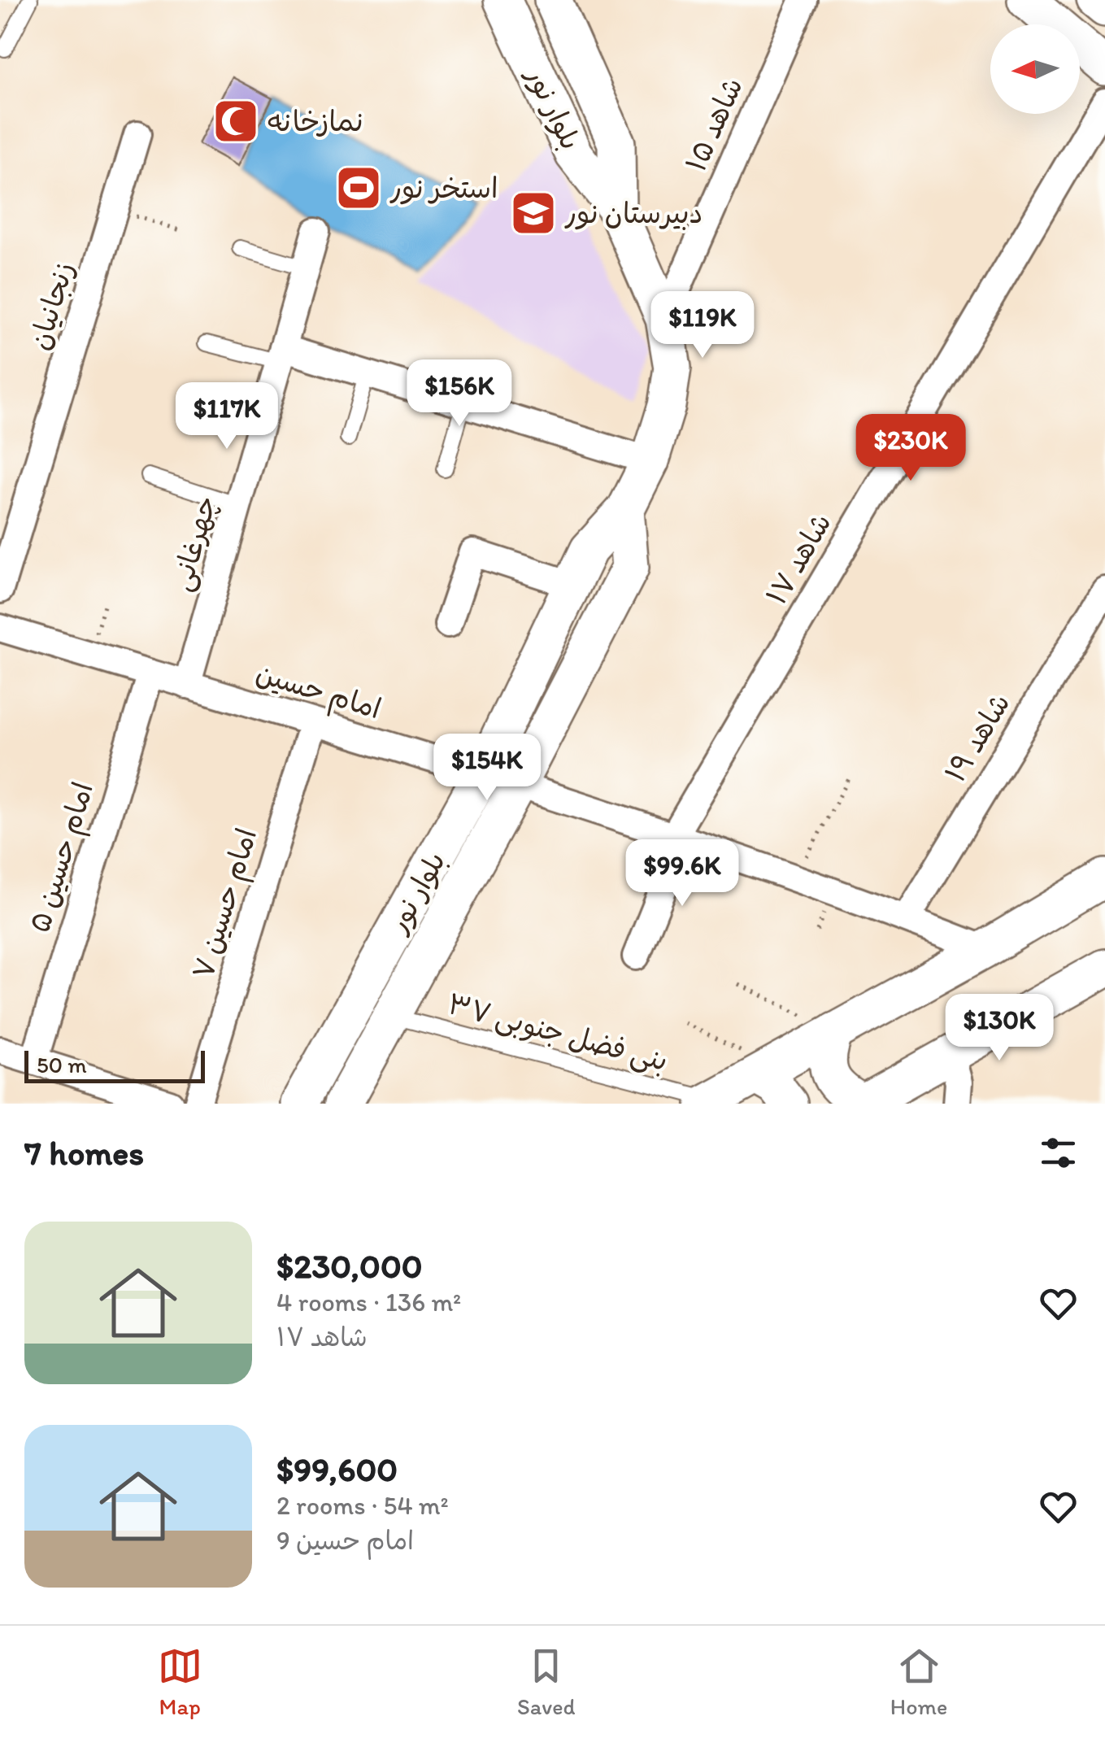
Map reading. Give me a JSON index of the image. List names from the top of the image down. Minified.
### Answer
{"streets":{"street":["بلوار نور","شاهد ۱۵","زنجانیان","چهرغانی","شاهد ۱۷","امام حسین","شاهد ۱۹","امام حسین ۵","امام حسین ۷"],"lane":["بنی فضل جنوبی ۳۷"]},"crossings":[["بلوار نور","شاهد ۱۵"],["بلوار نور","امام حسین"],["بلوار نور","بنی فضل جنوبی ۳۷"],["چهرغانی","امام حسین"],["شاهد ۱۷","امام حسین"],["امام حسین","شاهد ۱۹"],["امام حسین","امام حسین ۵"],["امام حسین","امام حسین ۷"]],"places":{"mosque":["نمازخانه"],"sports":["استخر نور"],"school or university":["دبیرستان نور"]},"scale_bar":"50 m","north":"left","page":{"price":["$119K","$156K","$117K","$230K","$154K","$99.6K","$130K"],"scale":"50 m","heading":"7 homes","list":[{"name":"$230,000","note":"4 rooms · 136 m² · شاهد ۱۷"},{"name":"$99,600","note":"2 rooms · 54 m² · امام حسین 9"}],"tabs":["Map","Saved","Home"]}}
